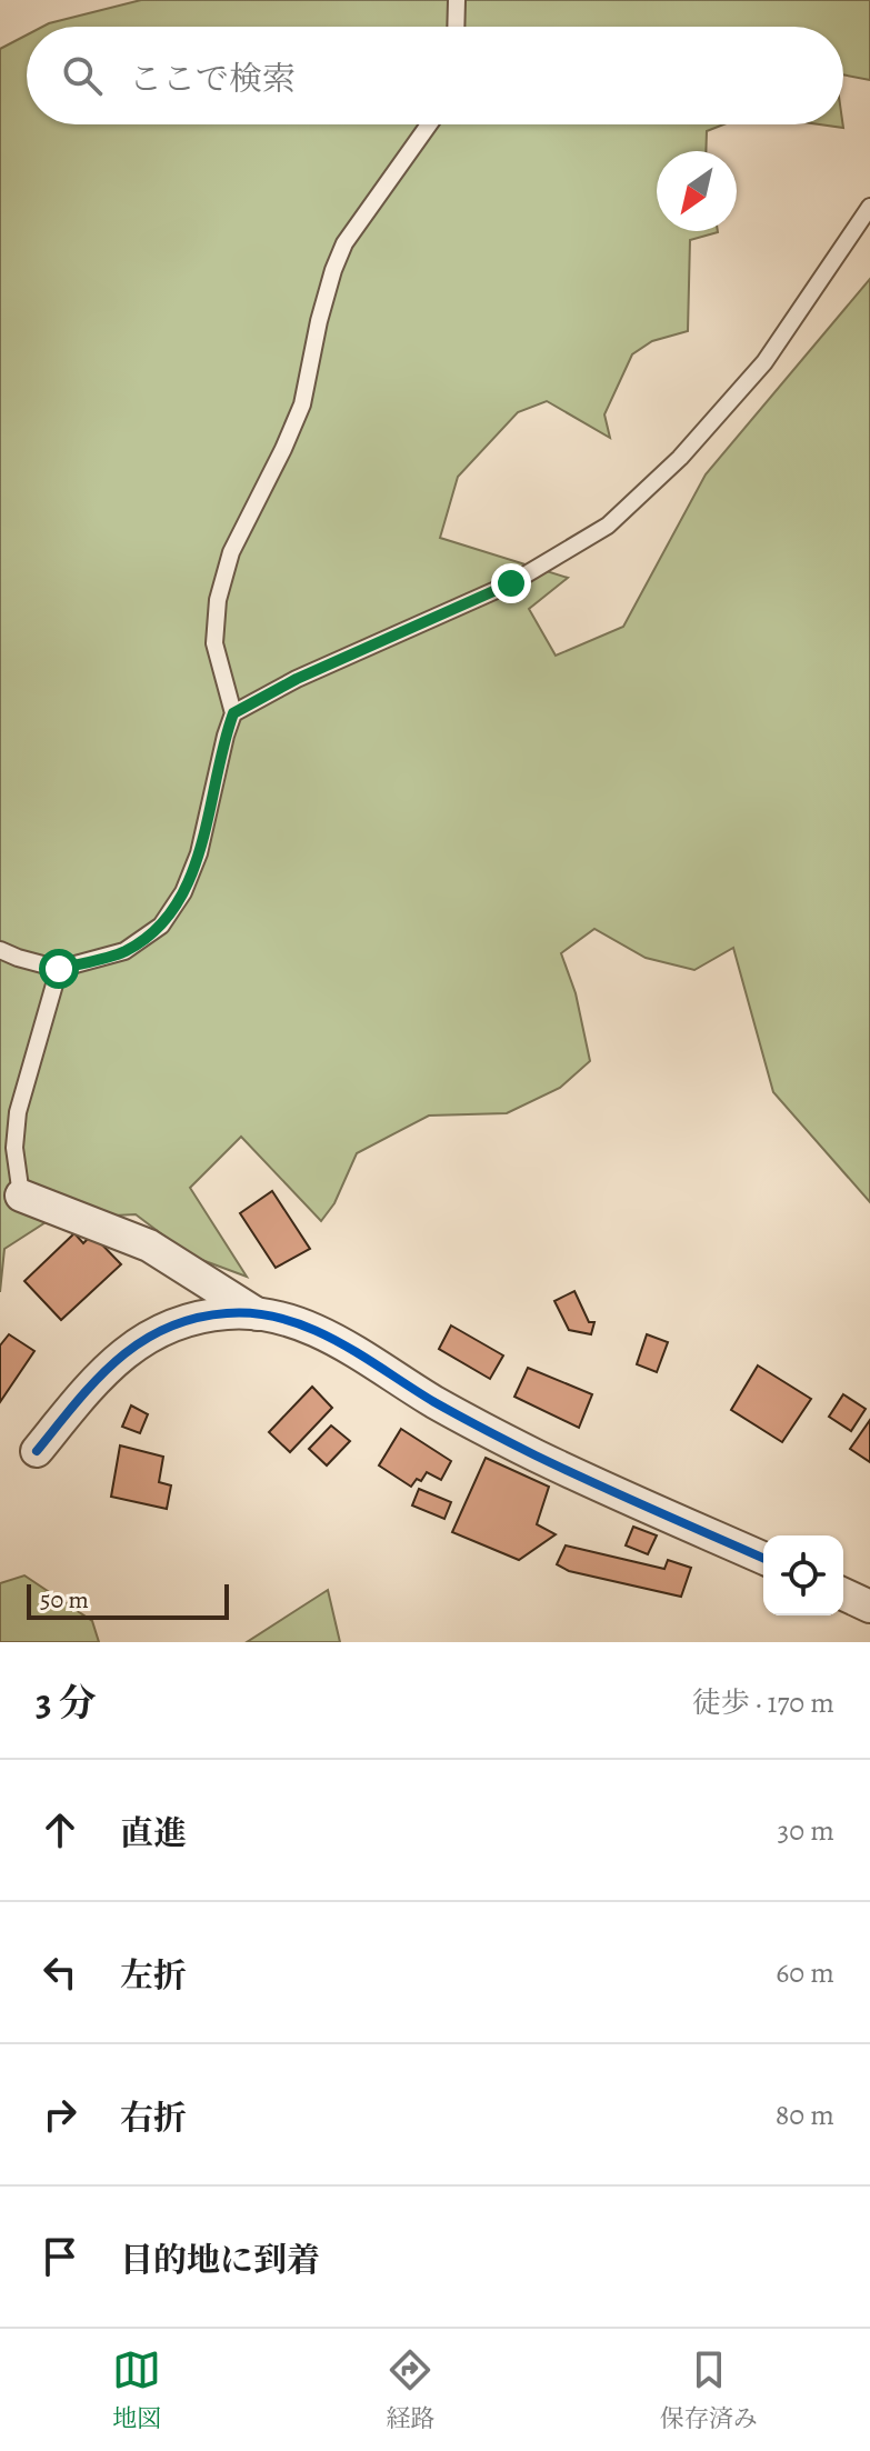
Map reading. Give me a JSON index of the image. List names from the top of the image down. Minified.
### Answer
{"scale_bar":"50 m","north":"bottom left","page":{"search":"ここで検索","scale":"50 m","heading":["3 分","徒歩 · 170 m"],"list":[["直進","30 m"],["左折","60 m"],["右折","80 m"],"目的地に到着"],"nav":["地図","経路","保存済み"]}}
